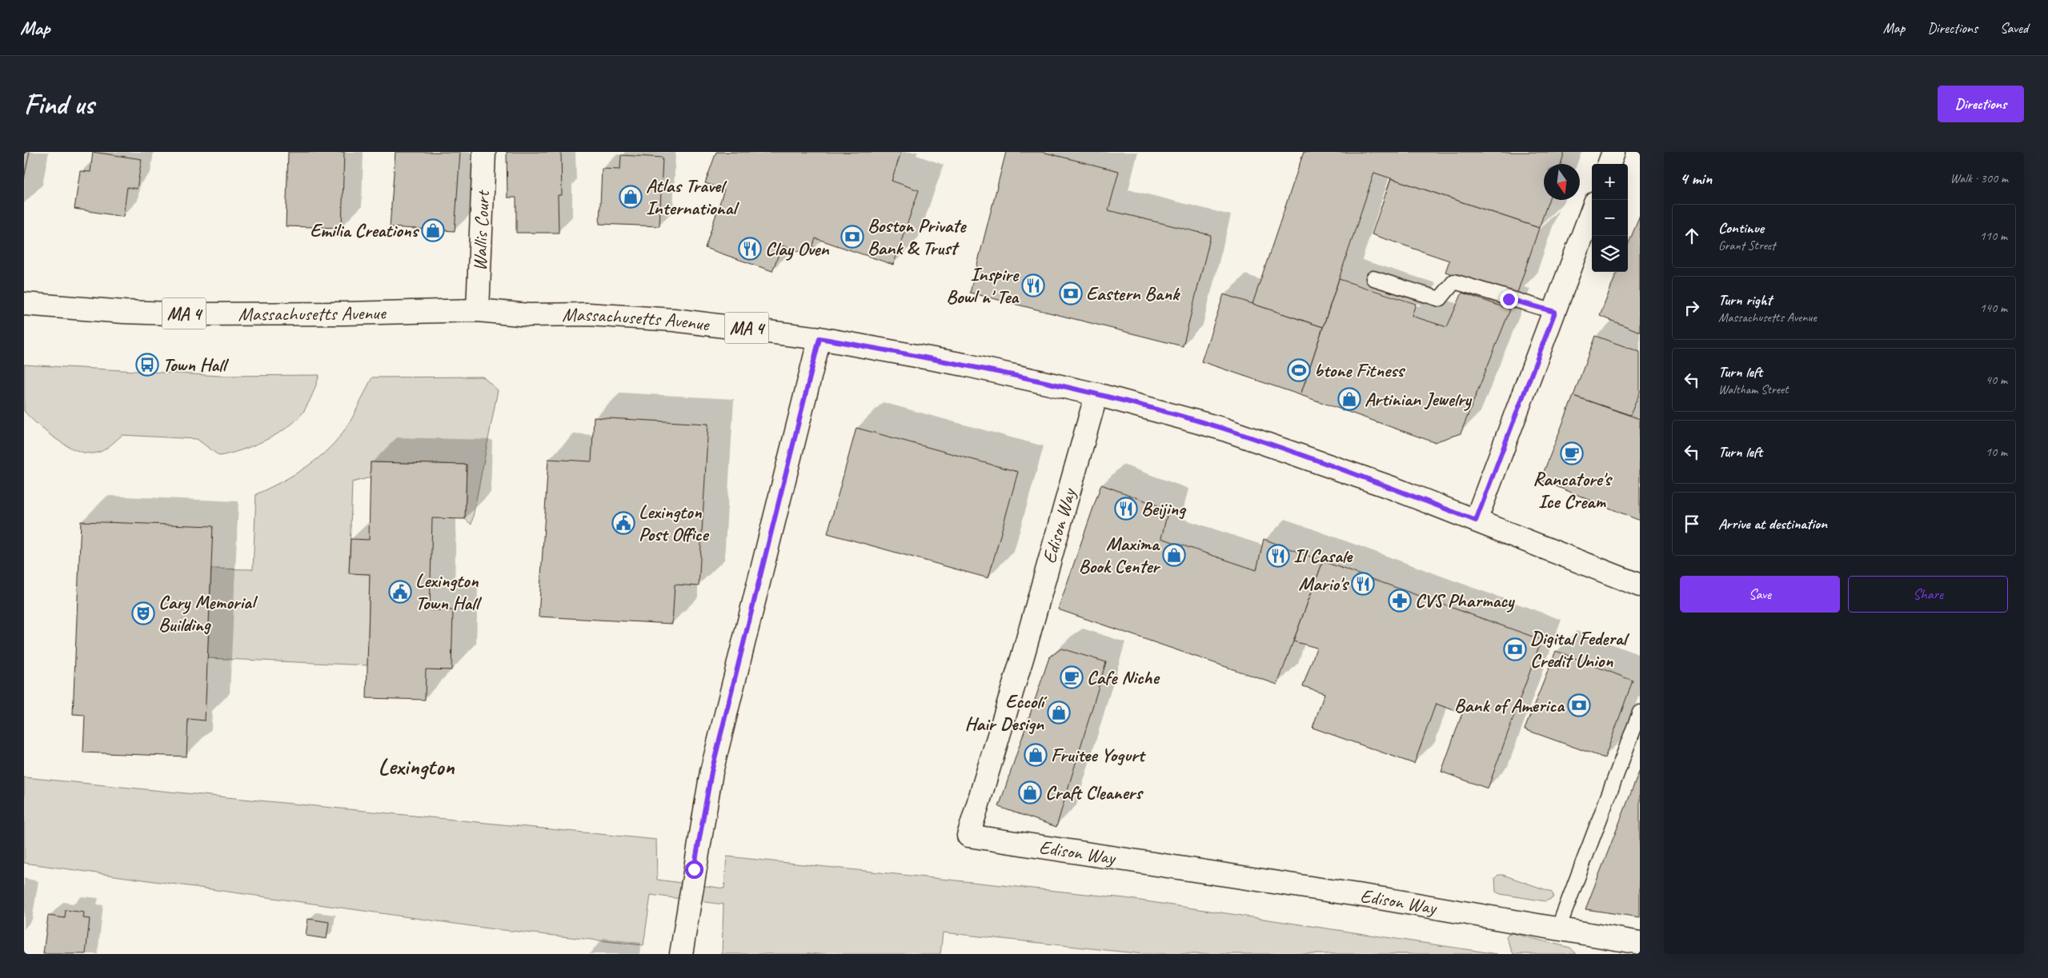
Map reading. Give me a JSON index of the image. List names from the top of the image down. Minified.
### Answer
{"streets":{"main road":["Wallis Court","MA 4","Massachusetts Avenue","Edison Way"]},"crossings":[["Wallis Court","Massachusetts Avenue"],["Massachusetts Avenue","Edison Way"]],"districts":["Lexington"],"places":{"shop":["Atlas Travel International","Emilia Creations","Artinian Jewelry","Maxima Book Center","Eccolí Hair Design","Fruitee Yogurt","Craft Cleaners"],"bank":["Boston Private Bank & Trust","Eastern Bank","Digital Federal Credit Union","Bank of America"],"restaurant":["Clay Oven","Inspire Bowl n' Tea","Beijing","Il Casale","Mario's"],"bus stop":["Town Hall"],"sports":["btone Fitness"],"cafe":["Rancatore's Ice Cream","Cafe Niche"],"public building":["Lexington Post Office","Lexington Town Hall"],"pharmacy":["CVS Pharmacy"],"theatre":["Cary Memorial Building"]},"north":"bottom","page":{"header":"Map","nav":["Map","Directions","Saved"],"buttons":["Directions",["Save","Share"]],"title":"Find us","heading":["4 min","Walk · 300 m"],"map_buttons":["+","−"],"list":[["Continue","Grant Street","110 m"],["Turn right","Massachusetts Avenue","140 m"],["Turn left","Waltham Street","40 m"],["Turn left","10 m"],"Arrive at destination"]}}
